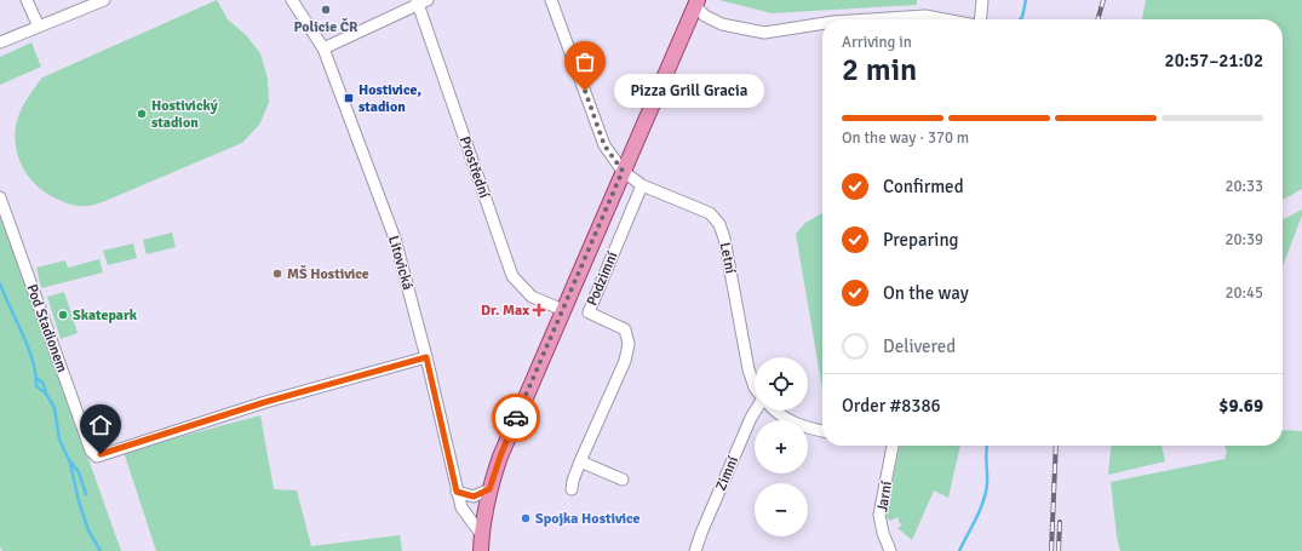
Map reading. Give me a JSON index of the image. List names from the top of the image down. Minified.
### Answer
{"streets":{"street":["Prostřední","Letní","Litovická","Podzimní","Pod Stadionem","Zimní","Jarní"]},"crossings":[["Letní","Podzimní"],["Litovická","Pod Stadionem"]],"places":{"other":["Policie ČR","Pizza Grill Gracia","Hostivický stadion","MŠ Hostivice","Skatepark","Spojka Hostivice"],"transit":["Hostivice, stadion"],"health":["Dr. Max"]},"page":{"heading":["2 min","Arriving in","20:57–21:02"],"panel":["Order #8386","$9.69"],"bubble":"Pizza Grill Gracia","bar":"On the way · 370 m","list":[["Confirmed","20:33"],["Preparing","20:39"],["On the way","20:45"],"Delivered"],"map_buttons":["+","−"]}}
